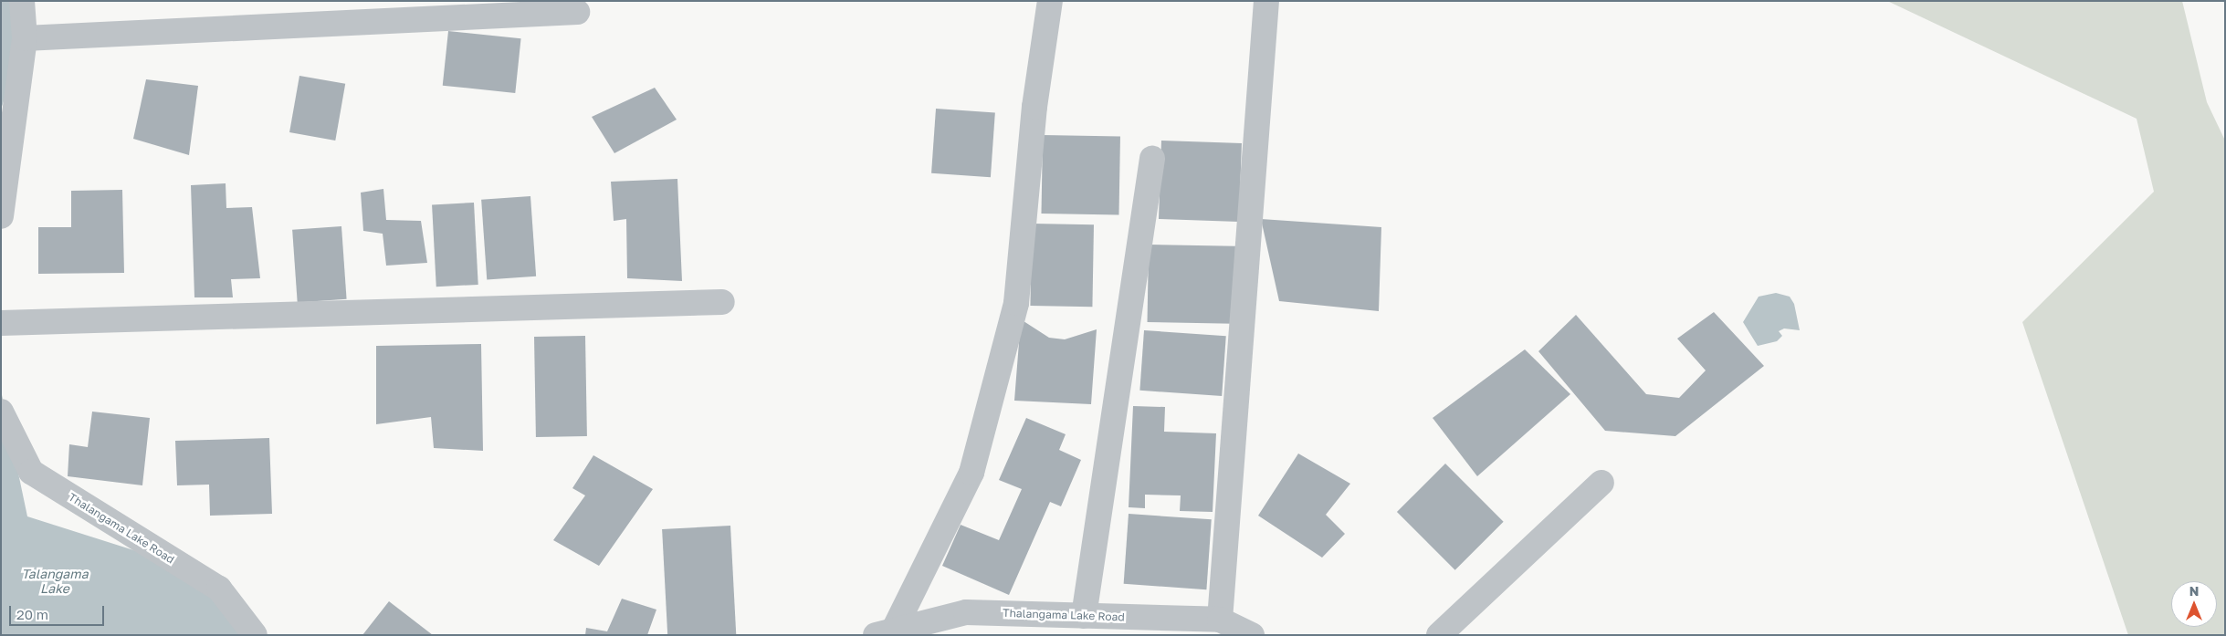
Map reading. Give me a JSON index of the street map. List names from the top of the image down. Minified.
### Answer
{"streets":{"street":["Thalangama Lake Road"]},"water":["Talangama Lake"],"scale_bar":"20 m","north":"top"}
